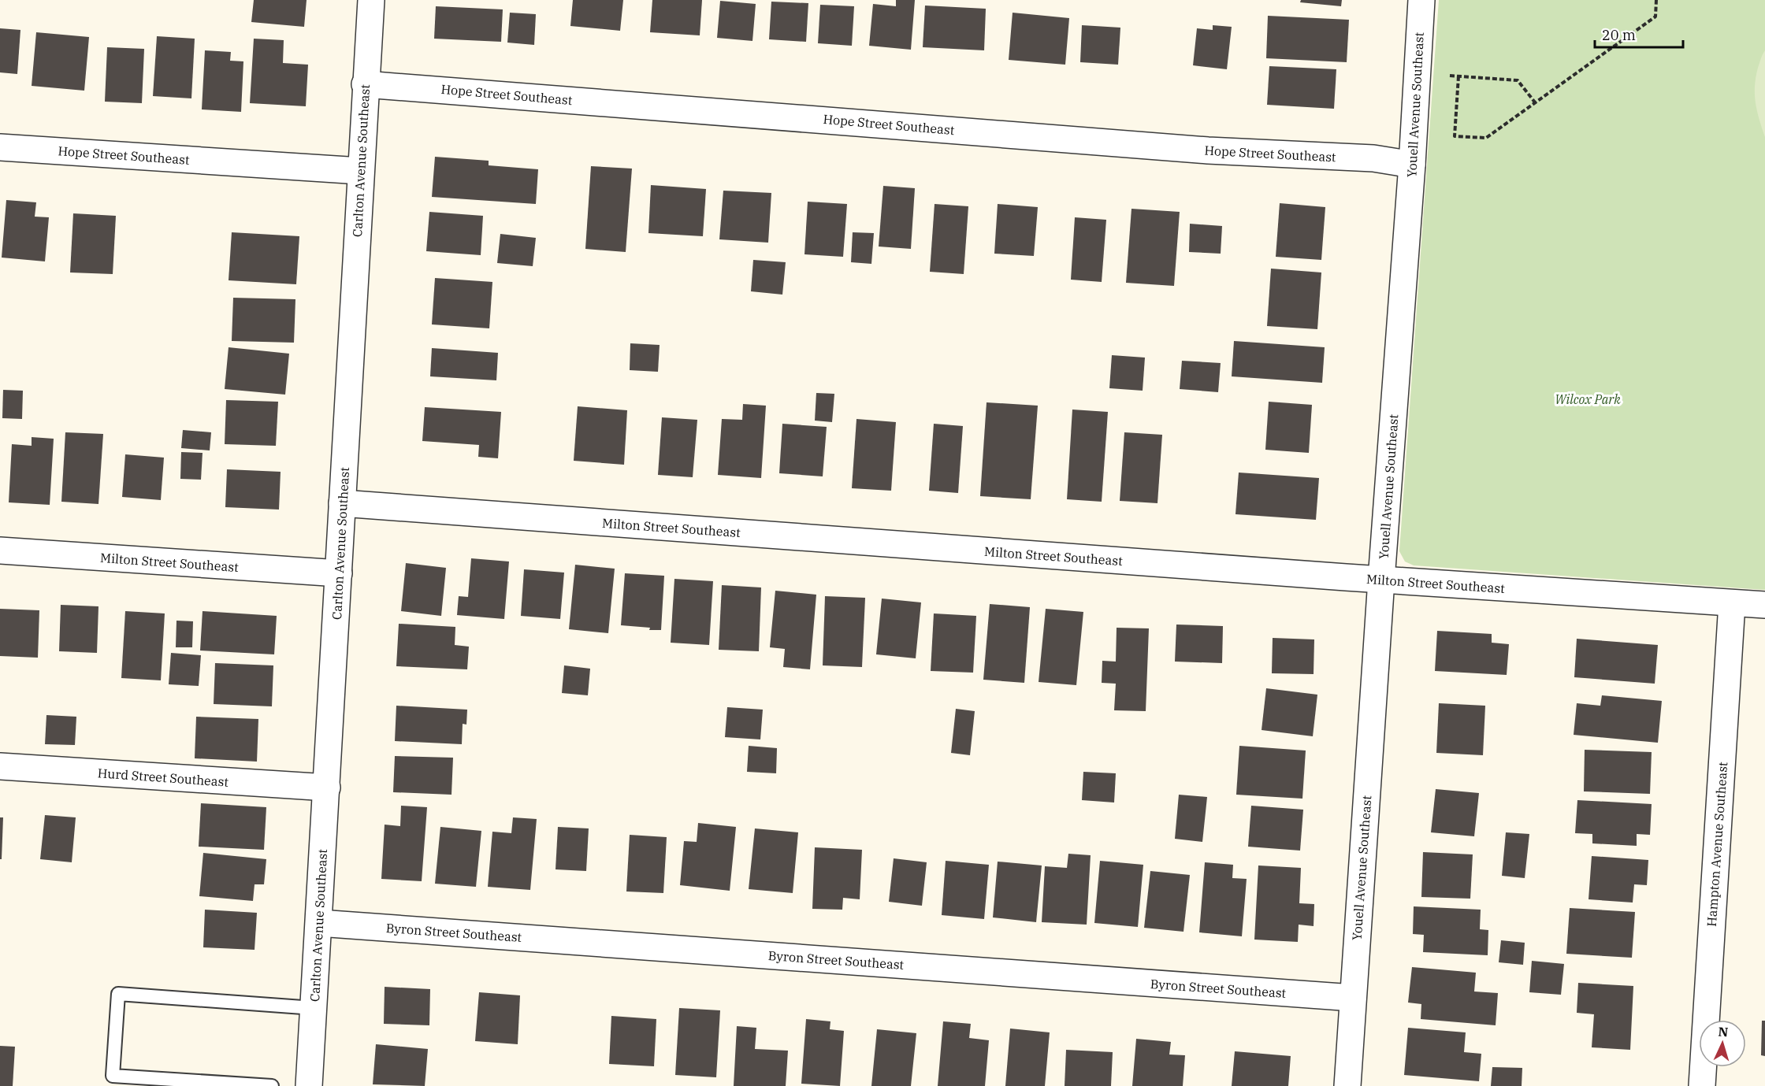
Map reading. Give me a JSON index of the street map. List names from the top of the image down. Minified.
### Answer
{"streets":{"street":["Hope Street Southeast","Youell Avenue Southeast","Carlton Avenue Southeast","Milton Street Southeast","Hurd Street Southeast","Hampton Avenue Southeast","Byron Street Southeast"]},"crossings":[["Hope Street Southeast","Youell Avenue Southeast"],["Hope Street Southeast","Carlton Avenue Southeast"],["Youell Avenue Southeast","Milton Street Southeast"],["Youell Avenue Southeast","Byron Street Southeast"],["Carlton Avenue Southeast","Milton Street Southeast"],["Carlton Avenue Southeast","Hurd Street Southeast"],["Carlton Avenue Southeast","Byron Street Southeast"],["Milton Street Southeast","Hampton Avenue Southeast"]],"parks":["Wilcox Park"],"scale_bar":"20 m","north":"top"}
